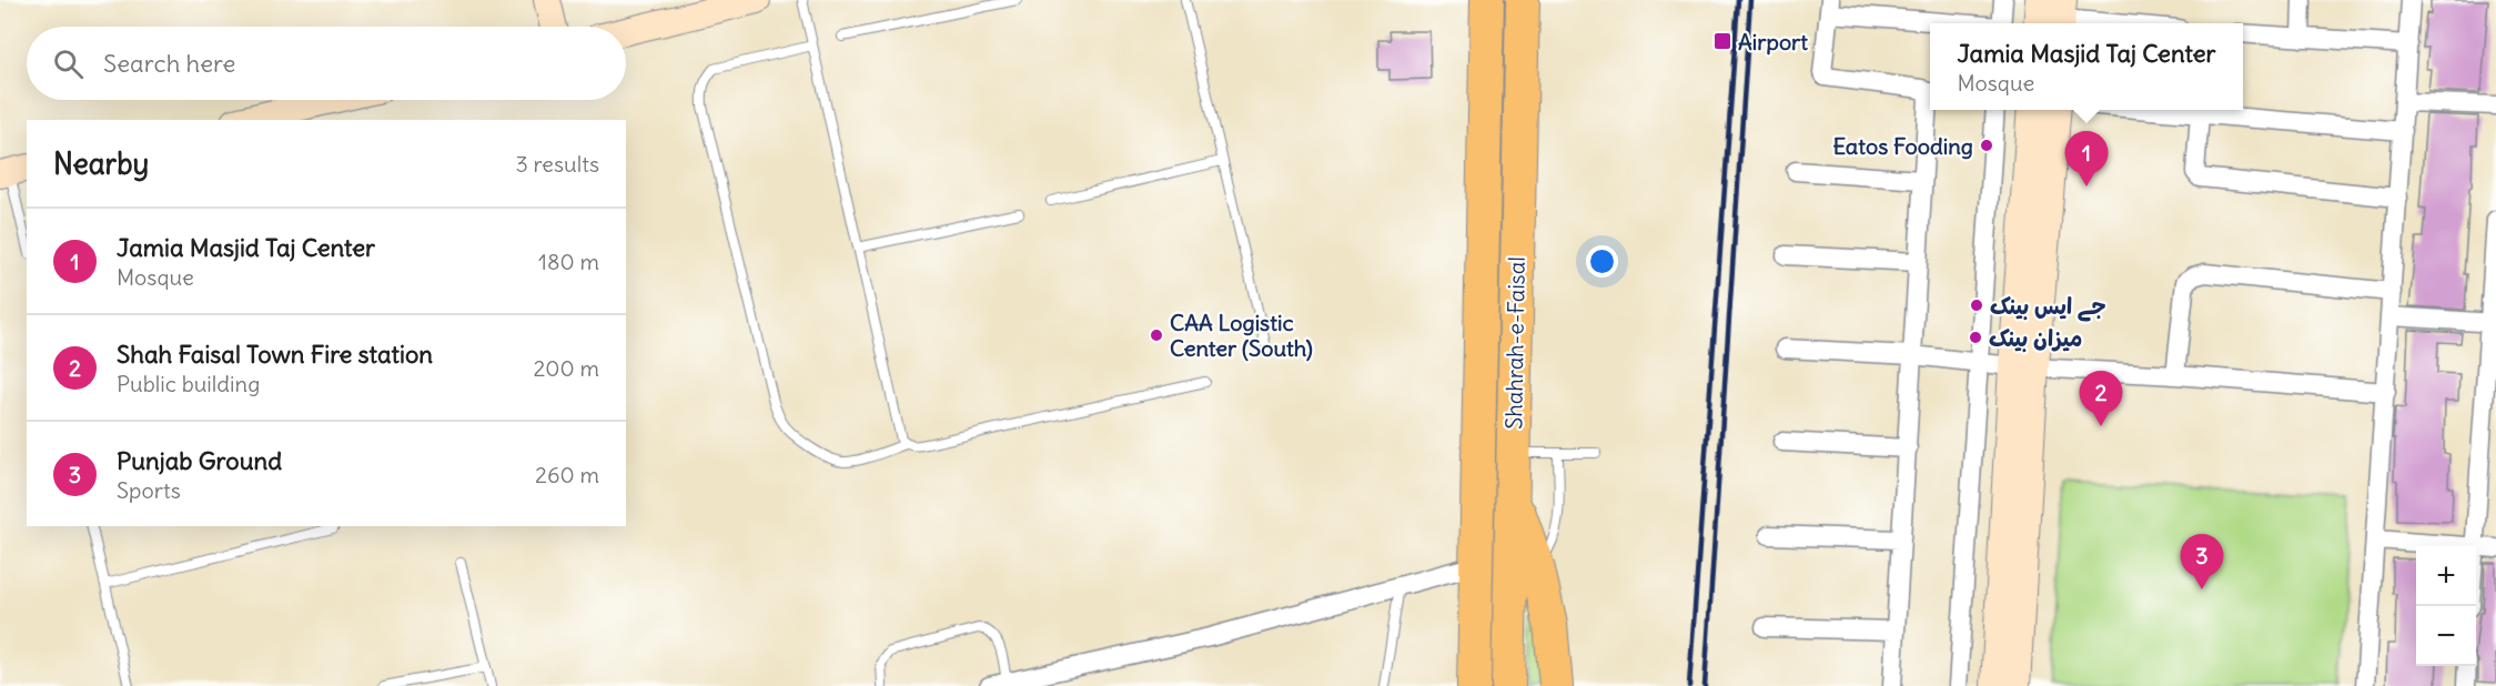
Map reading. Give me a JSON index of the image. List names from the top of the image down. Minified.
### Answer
{"streets":{"highway":["Shahrah-e-Faisal"]},"places":{"transit":["Airport"],"other":["Eatos Fooding","جے ایس بینک","CAA Logistic Center (South)","میزان بینک"]},"page":{"popup":["Jamia Masjid Taj Center","Mosque"],"search":"Search here","heading":["Nearby","3 results"],"pins":["1","2","3"],"list":[{"mark":"1","name":"Jamia Masjid Taj Center","note":"Mosque","value":"180 m"},{"mark":"2","name":"Shah Faisal Town Fire station","note":"Public building","value":"200 m"},{"mark":"3","name":"Punjab Ground","note":"Sports","value":"260 m"}],"map_buttons":["+","−"]}}
